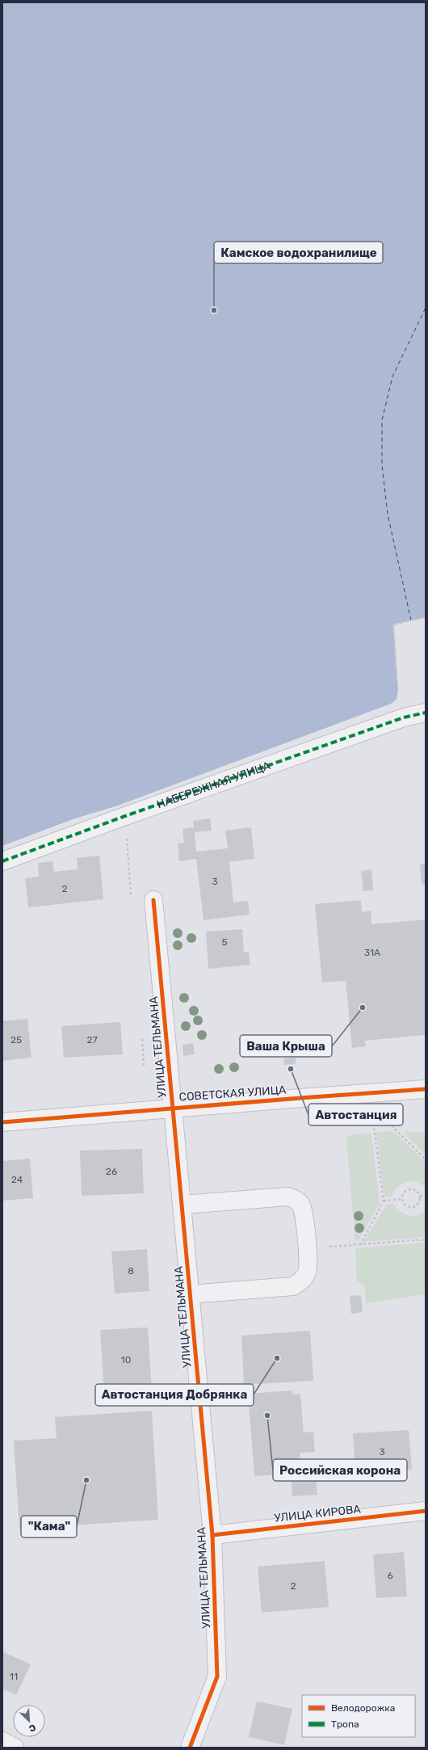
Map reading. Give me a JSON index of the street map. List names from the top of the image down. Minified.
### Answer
{"streets":{"street":["НАБЕРЕЖНАЯ УЛИЦА","УЛИЦА ТЕЛЬМАНА","СОВЕТСКАЯ УЛИЦА","УЛИЦА КИРОВА"]},"crossings":[["УЛИЦА ТЕЛЬМАНА","СОВЕТСКАЯ УЛИЦА"],["УЛИЦА ТЕЛЬМАНА","УЛИЦА КИРОВА"]],"places":["Камское водохранилище","Ваша Крыша","Автостанция","Автостанция Добрянка","Российская корона","\"Кама\""],"house_numbers":["3","2","5","31А","25","27","26","24","8","10","3","6","2","11"],"legend":["Велодорожка","Тропа"],"north":"bottom right"}
